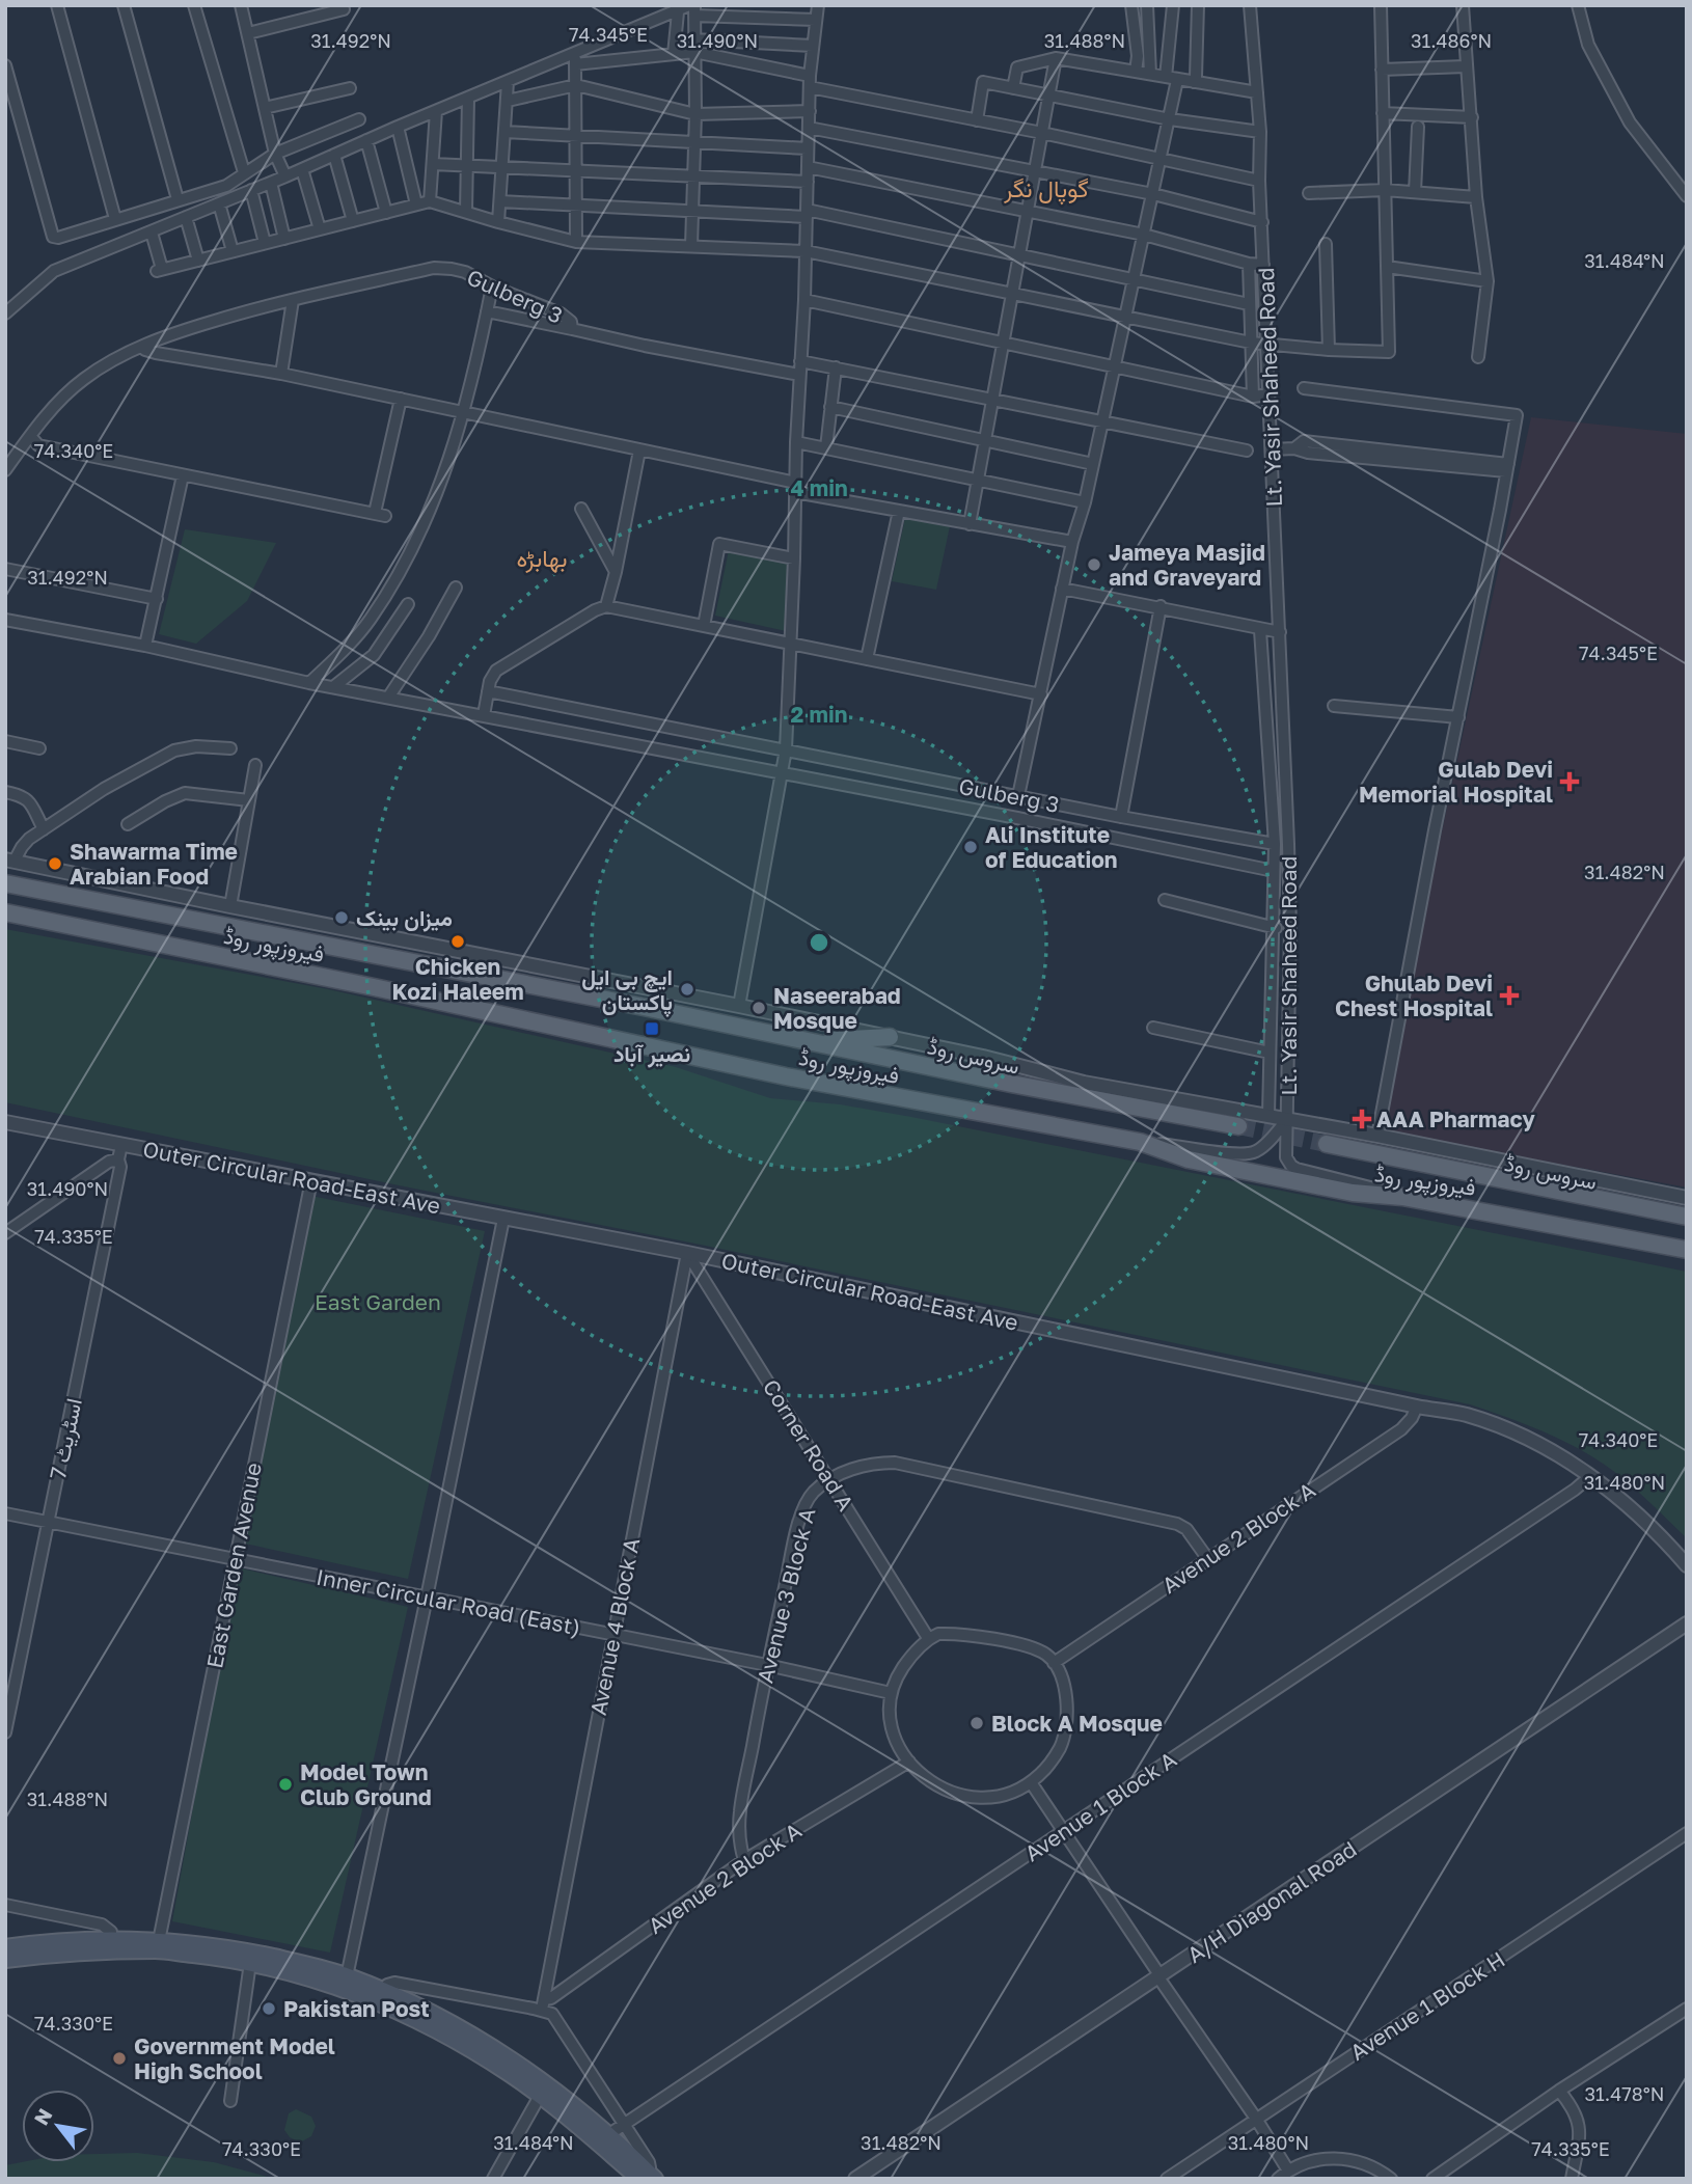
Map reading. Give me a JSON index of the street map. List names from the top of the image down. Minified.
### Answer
{"streets":{"main road":["فیروزپور روڈ"],"street":["Gulberg 3","Lt. Yasir Shaheed Road","سروس روڈ","Outer Circular Road-East Ave","اسٹریٹ 7","Corner Road A","Avenue 2 Block A","East Garden Avenue","Avenue 3 Block A","Inner Circular Road (East)","Avenue 4 Block A","Avenue 1 Block A","A/H Diagonal Road","Avenue 1 Block H"]},"crossings":[["Lt. Yasir Shaheed Road","فیروزپور روڈ"],["Lt. Yasir Shaheed Road","سروس روڈ"],["Outer Circular Road-East Ave","اسٹریٹ 7"],["Outer Circular Road-East Ave","Corner Road A"],["Outer Circular Road-East Ave","Avenue 2 Block A"],["Outer Circular Road-East Ave","East Garden Avenue"],["Outer Circular Road-East Ave","Avenue 4 Block A"],["Outer Circular Road-East Ave","Avenue 1 Block A"],["اسٹریٹ 7","Inner Circular Road (East)"],["Corner Road A","Avenue 2 Block A"],["Corner Road A","Avenue 3 Block A"],["Corner Road A","Inner Circular Road (East)"],["Corner Road A","Avenue 4 Block A"],["Avenue 2 Block A","Avenue 3 Block A"],["Avenue 2 Block A","Inner Circular Road (East)"],["Avenue 2 Block A","Avenue 4 Block A"],["East Garden Avenue","Inner Circular Road (East)"],["Avenue 3 Block A","Inner Circular Road (East)"],["Inner Circular Road (East)","Avenue 4 Block A"]],"districts":["گوپال نگر","بھابڑہ"],"parks":["East Garden"],"places":{"other":["Jameya Masjid and Graveyard","Ali Institute of Education","Shawarma Time Arabian Food","میزان بینک","Chicken Kozi Haleem","ایچ بی ایل پاکستان","Naseerabad Mosque","Block A Mosque","Model Town Club Ground","Pakistan Post","Government Model High School"],"health":["Gulab Devi Memorial Hospital","Ghulab Devi Chest Hospital","AAA Pharmacy"],"transit":["نصیر آباد"]},"north":"top left","coordinates":["74.345°E","31.486°N","31.492°N","31.490°N","31.488°N","31.484°N","74.340°E","31.482°N","74.335°E","31.480°N","74.330°E","31.478°N"],"rings":["4 min","2 min"]}
